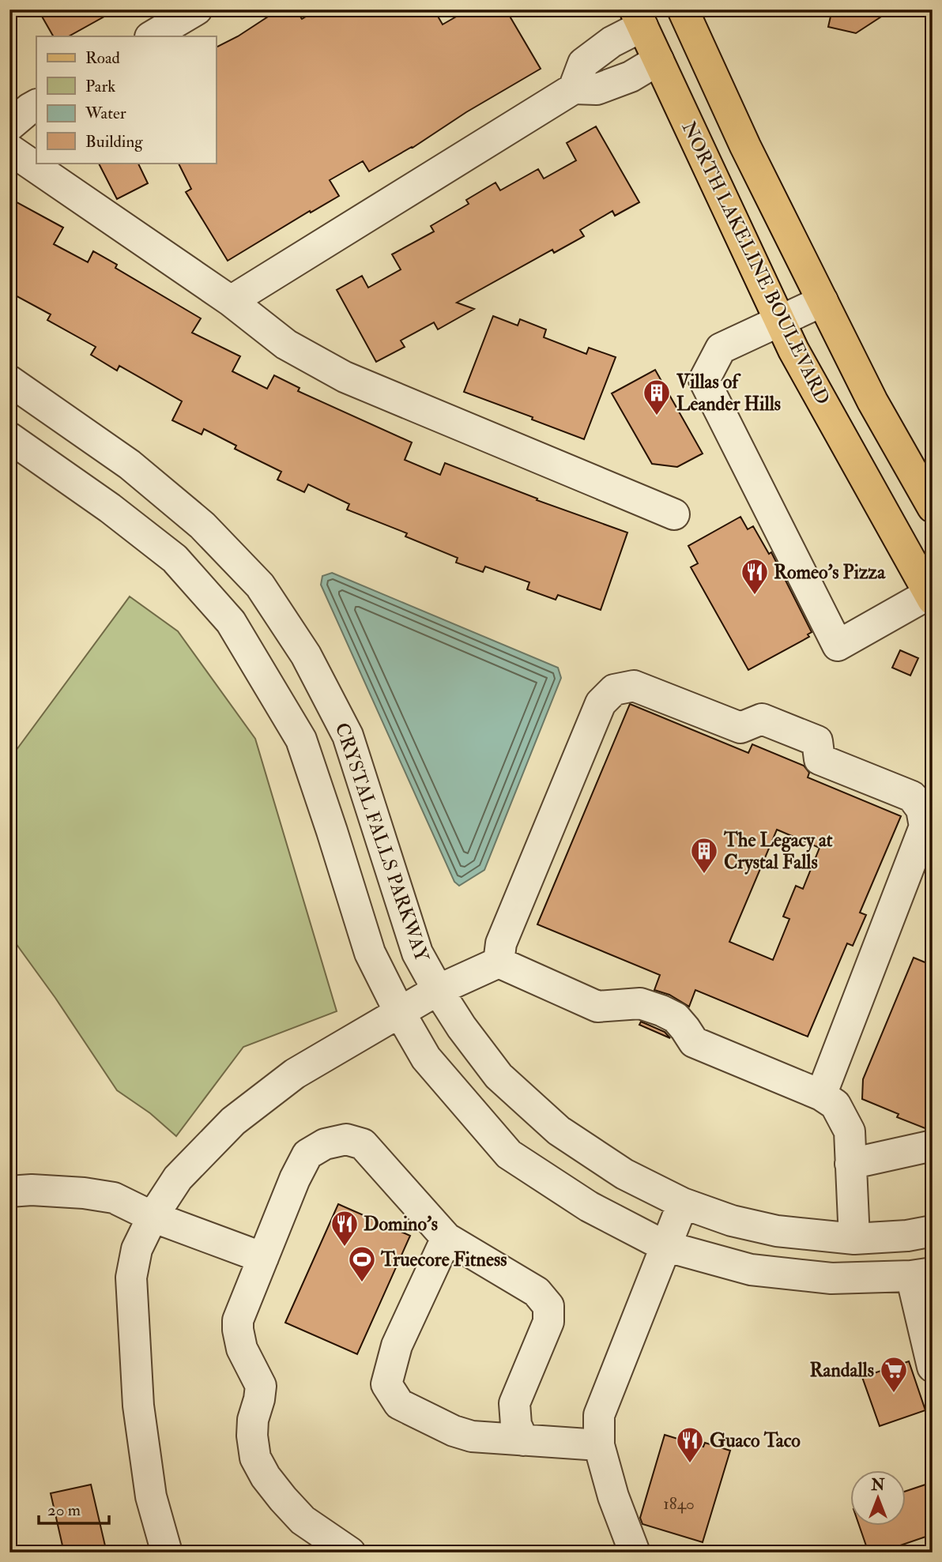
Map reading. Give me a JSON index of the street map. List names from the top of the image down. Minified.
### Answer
{"streets":{"main road":["NORTH LAKELINE BOULEVARD"],"street":["CRYSTAL FALLS PARKWAY"]},"places":{"building":["Villas of Leander Hills","The Legacy at Crystal Falls"],"restaurant":["Romeo's Pizza","Domino's","Guaco Taco"],"sports":["Truecore Fitness"],"supermarket":["Randalls"]},"house_numbers":["1840"],"legend":["Road","Park","Water","Building"],"scale_bar":"20 m","north":"top"}
